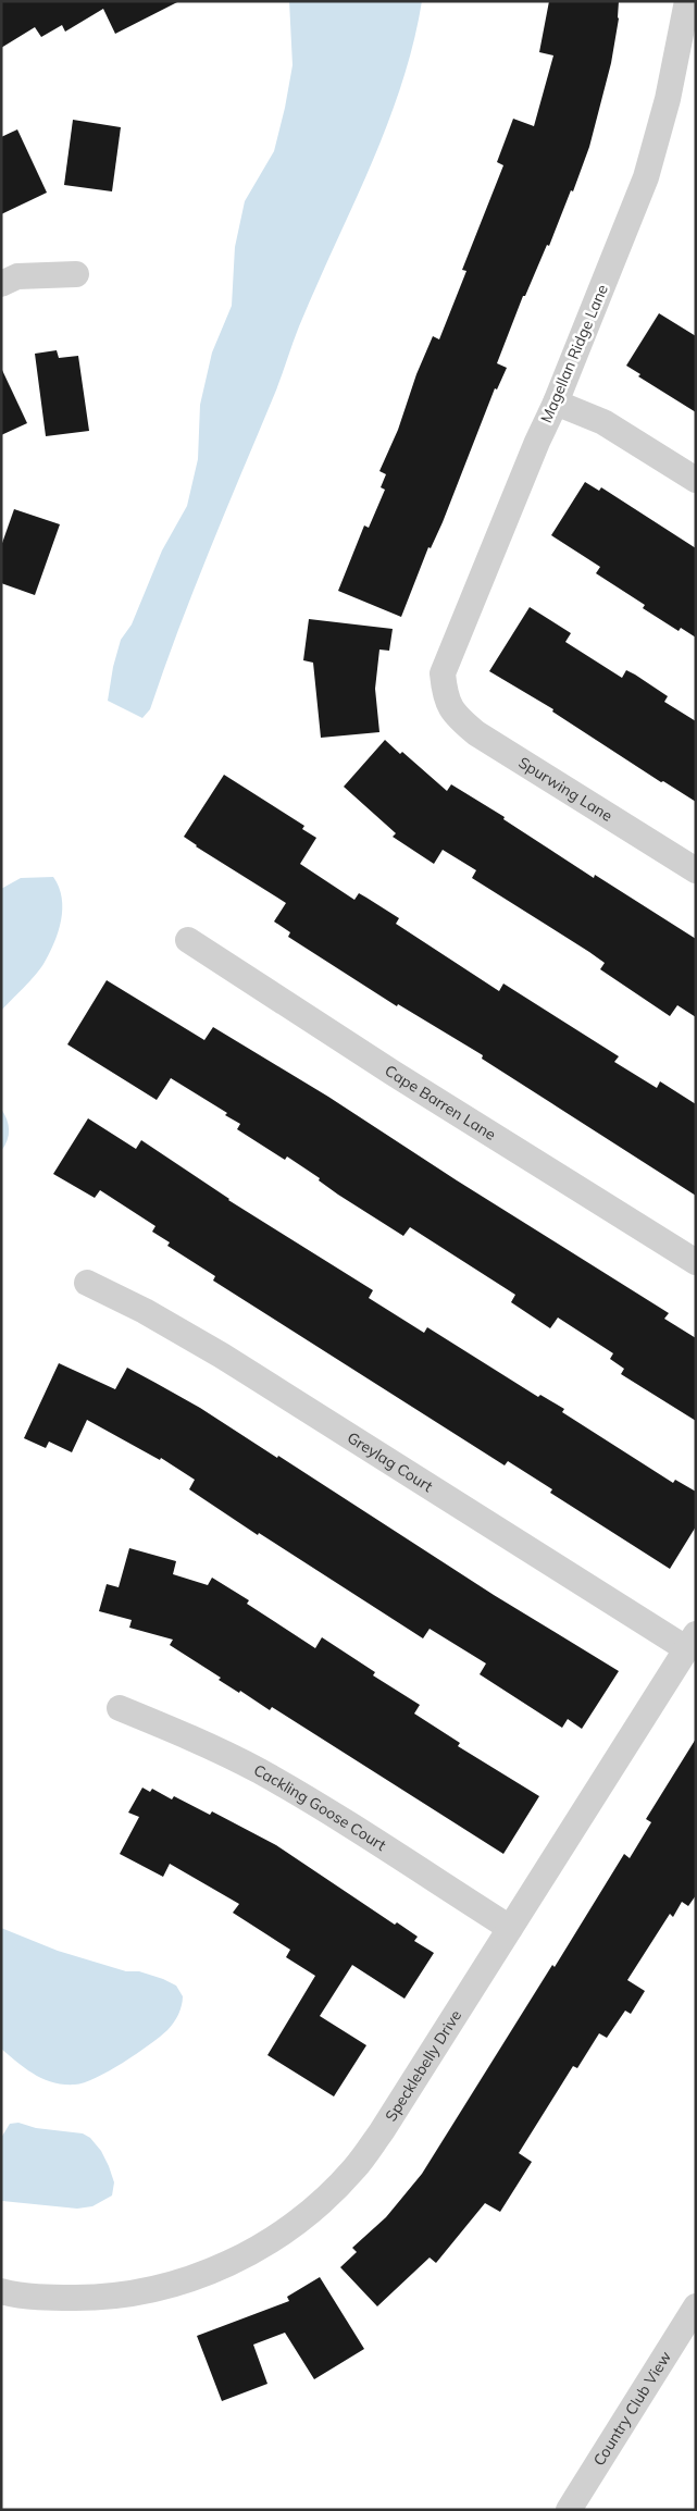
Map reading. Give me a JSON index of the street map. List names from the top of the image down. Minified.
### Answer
{"streets":{"street":["Magellan Ridge Lane","Spurwing Lane","Cape Barren Lane","Greylag Court","Cackling Goose Court","Specklebelly Drive","Country Club View"]},"crossings":[["Magellan Ridge Lane","Spurwing Lane"],["Greylag Court","Specklebelly Drive"],["Cackling Goose Court","Specklebelly Drive"]]}
